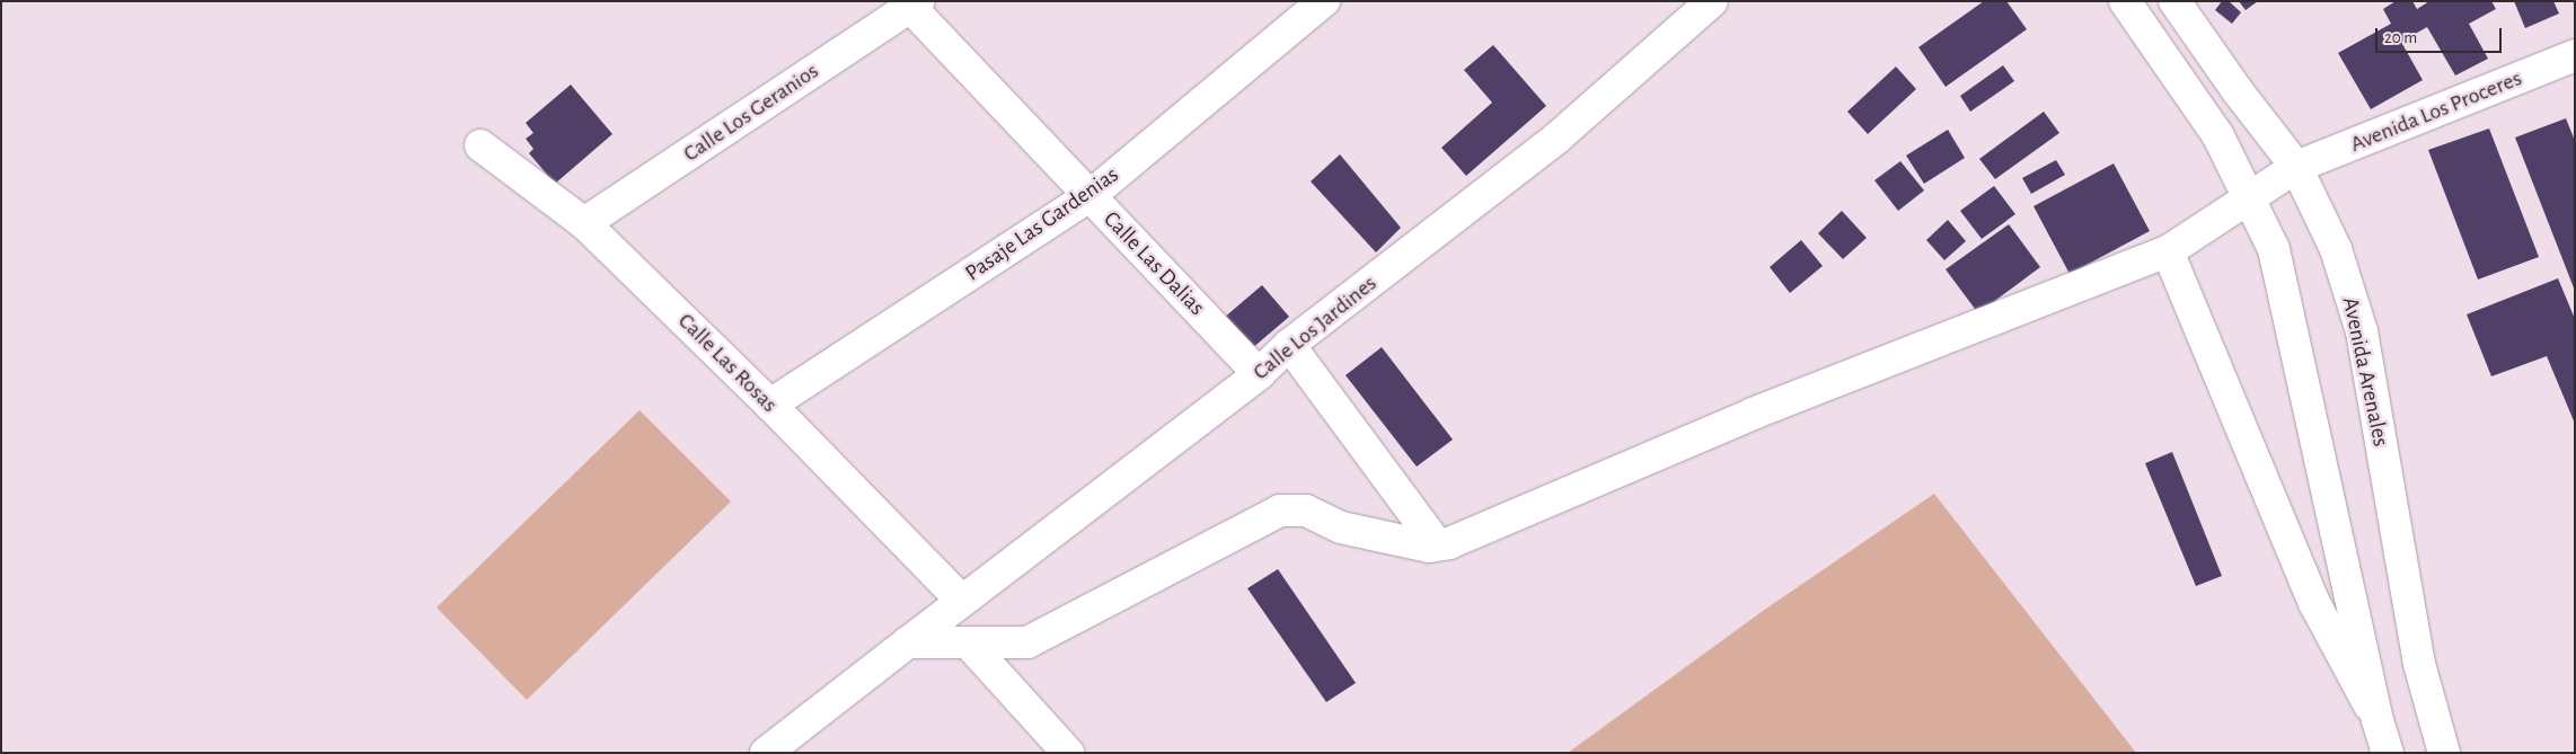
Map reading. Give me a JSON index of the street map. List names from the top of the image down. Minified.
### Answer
{"streets":{"street":["Avenida Los Proceres","Calle Los Geranios","Pasaje Las Gardenias","Calle Las Dalias","Calle Los Jardines","Calle Las Rosas","Avenida Arenales"]},"crossings":[["Avenida Los Proceres","Calle Los Jardines"],["Avenida Los Proceres","Avenida Arenales"],["Calle Los Geranios","Calle Las Dalias"],["Calle Los Geranios","Calle Las Rosas"],["Pasaje Las Gardenias","Calle Las Dalias"],["Pasaje Las Gardenias","Calle Las Rosas"],["Calle Las Dalias","Calle Los Jardines"],["Calle Los Jardines","Calle Las Rosas"]],"scale_bar":"20 m"}
